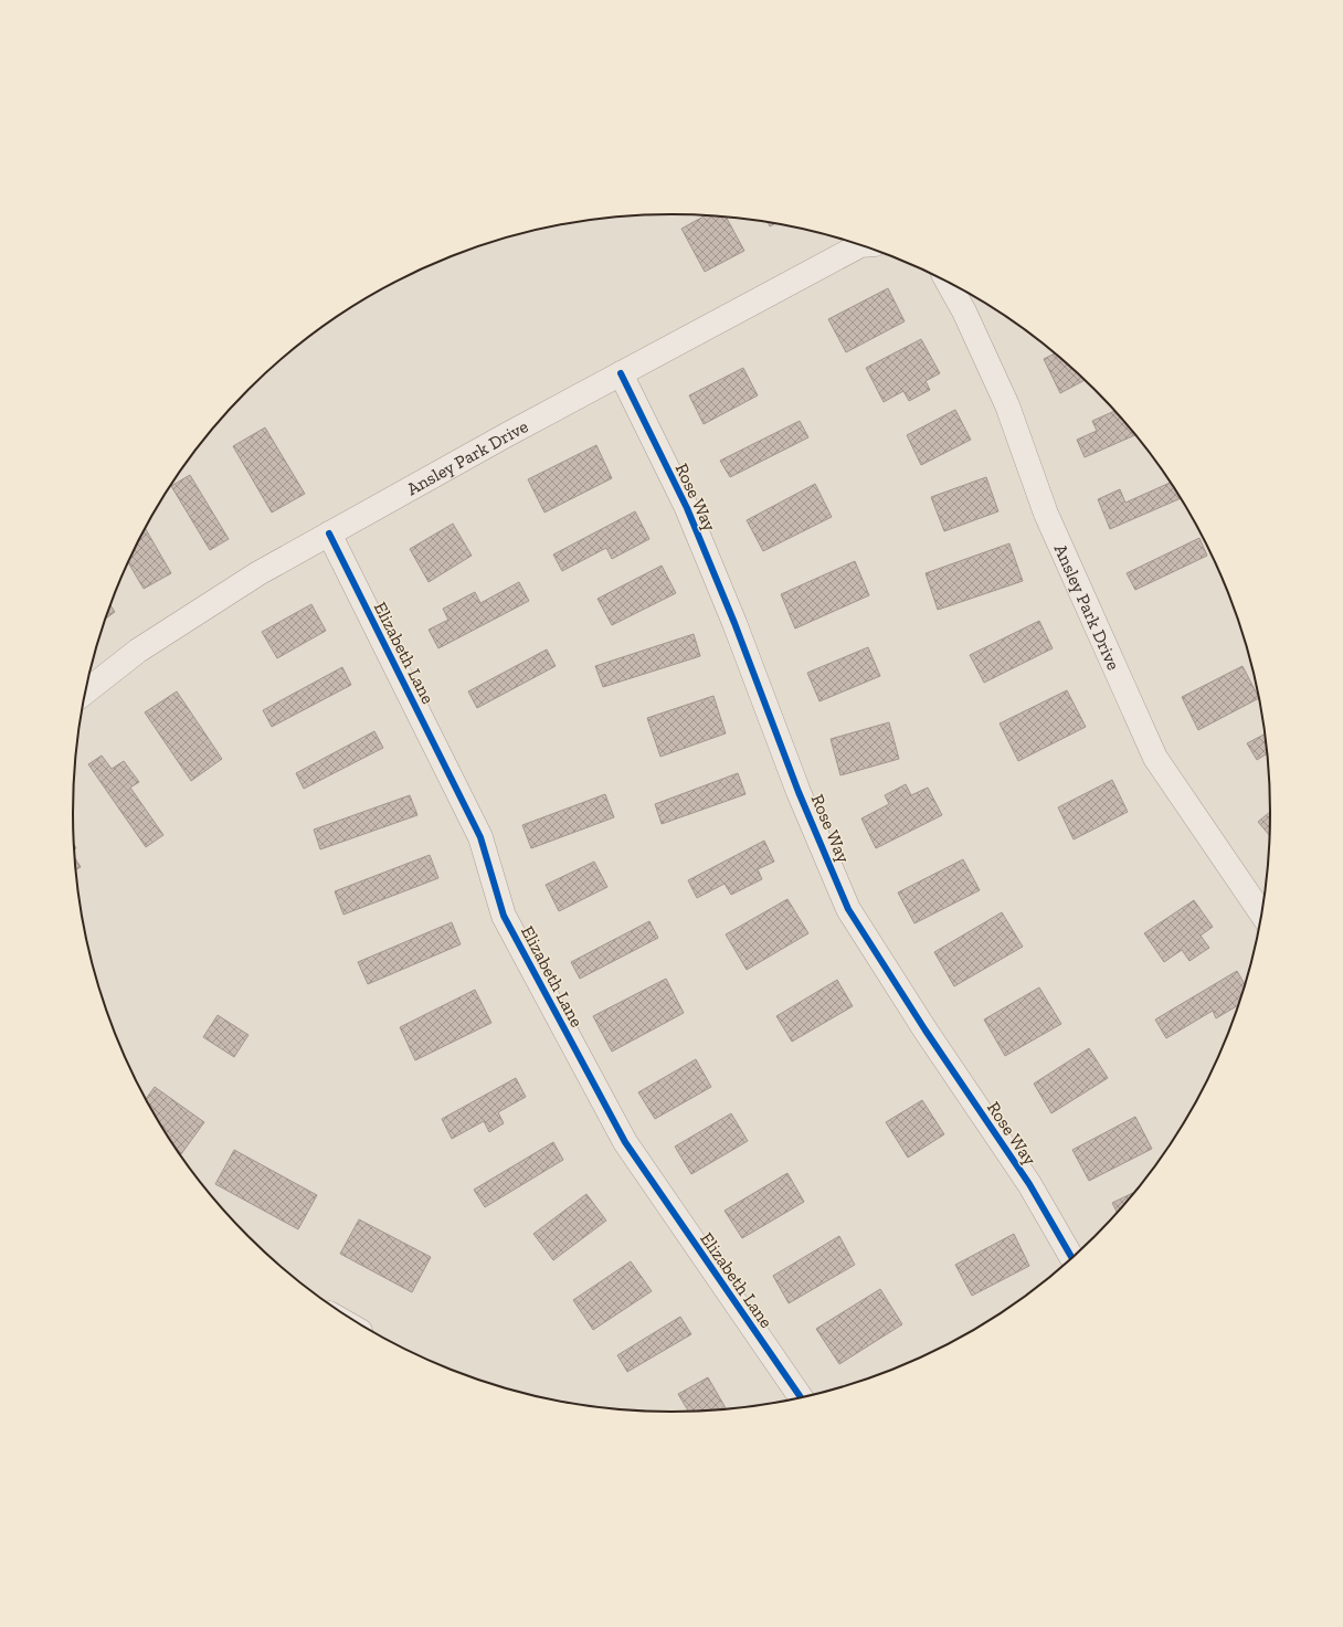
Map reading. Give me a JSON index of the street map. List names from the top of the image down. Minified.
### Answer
{"streets":{"street":["Ansley Park Drive","Rose Way","Elizabeth Lane"]},"crossings":[["Ansley Park Drive","Rose Way"],["Ansley Park Drive","Elizabeth Lane"]]}
